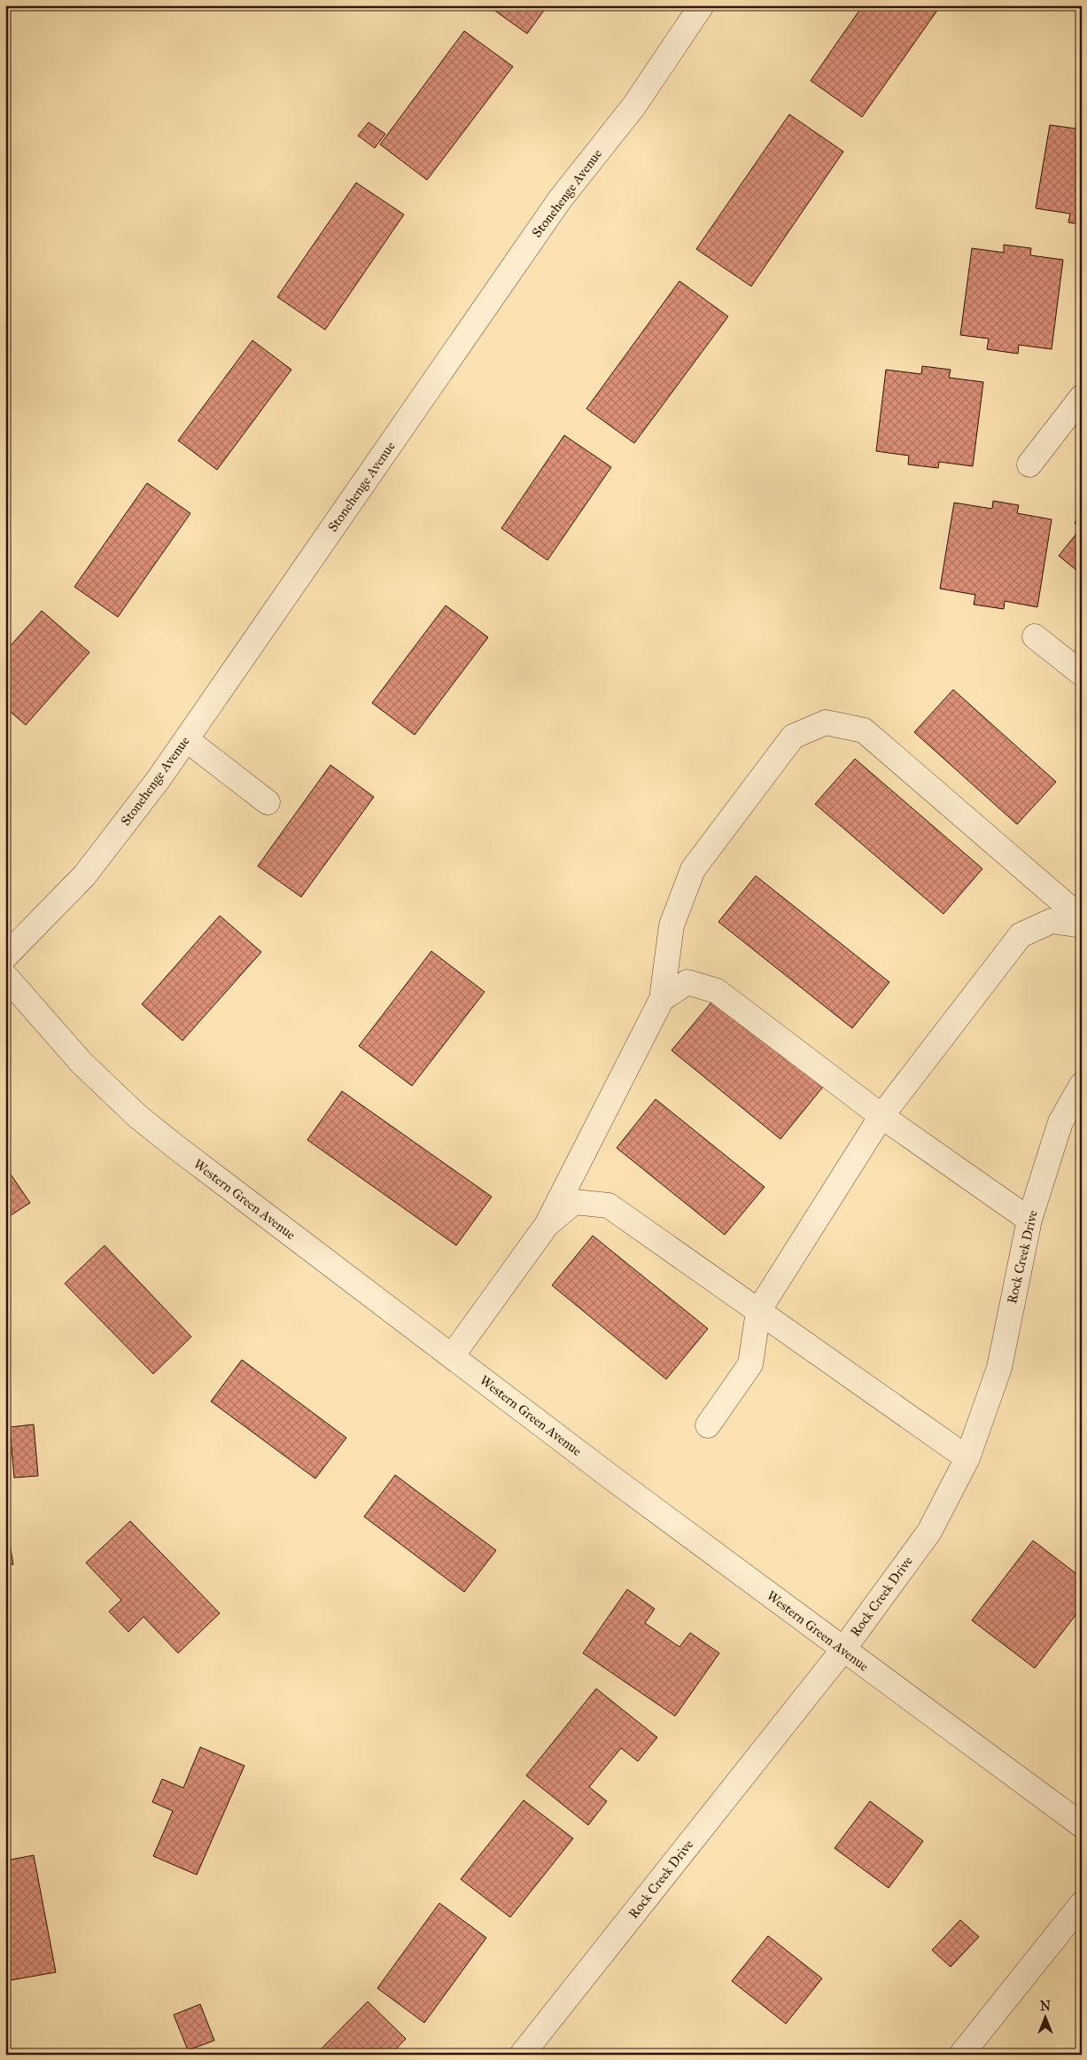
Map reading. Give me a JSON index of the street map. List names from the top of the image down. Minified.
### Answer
{"streets":{"street":["Stonehenge Avenue","Western Green Avenue","Rock Creek Drive"]},"crossings":[["Western Green Avenue","Rock Creek Drive"]],"north":"top"}
